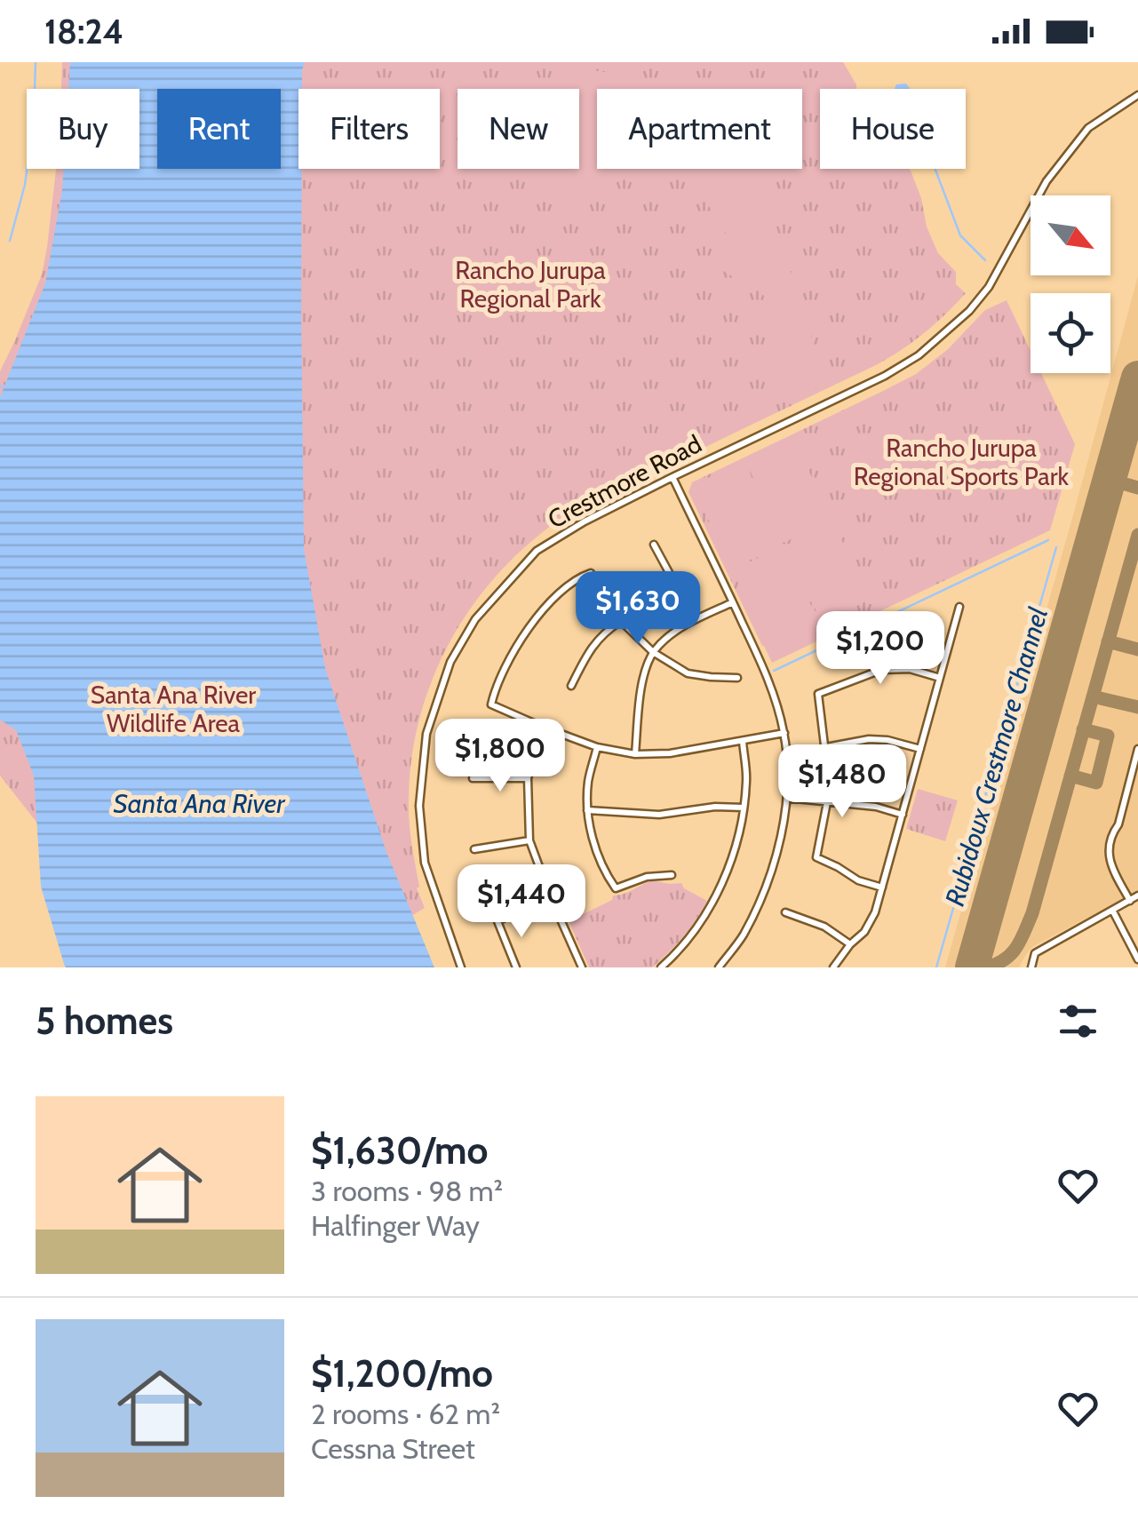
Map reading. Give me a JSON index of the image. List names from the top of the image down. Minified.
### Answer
{"streets":{"street":["Crestmore Road"]},"water":["Rubidoux Crestmore Channel","Santa Ana River"],"parks":["Rancho Jurupa Regional Park","Rancho Jurupa Regional Sports Park","Santa Ana River Wildlife Area"],"north":"bottom right","page":{"status":"18:24","chip":["Buy","Rent","Filters","New","Apartment","House"],"price":["$1,630","$1,200","$1,800","$1,480","$1,440"],"heading":"5 homes","list":[{"name":"$1,630/mo","note":"3 rooms · 98 m² · Halfinger Way"},{"name":"$1,200/mo","note":"2 rooms · 62 m² · Cessna Street"}]}}
